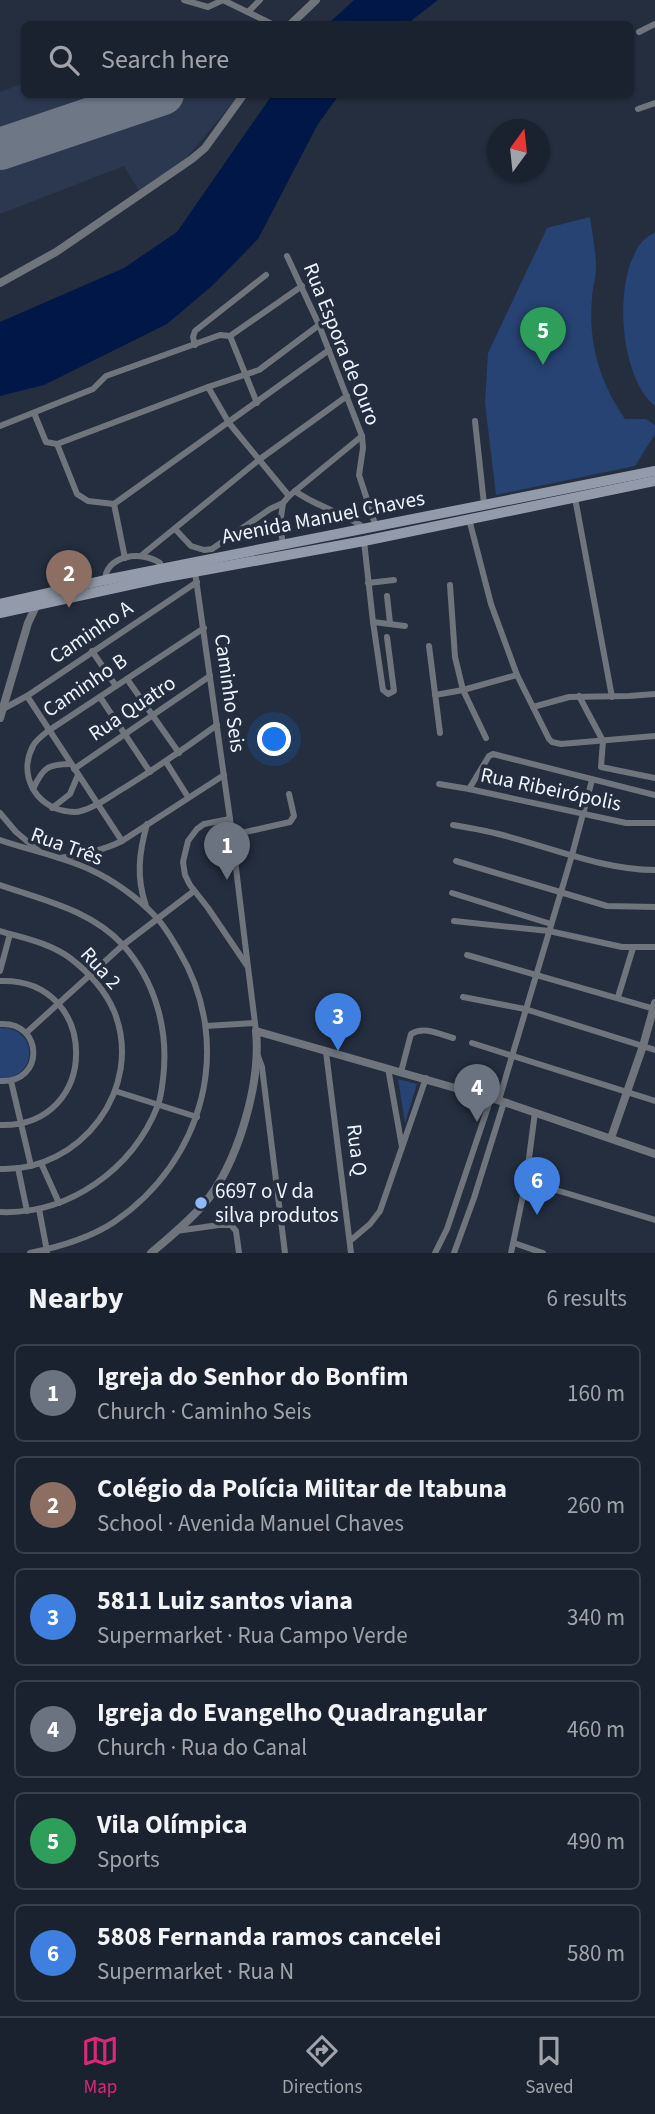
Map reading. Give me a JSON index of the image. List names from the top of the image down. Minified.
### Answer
{"streets":{"main road":["Avenida Manuel Chaves"],"street":["Rua Espora de Ouro","Caminho A","Caminho B","Caminho Seis","Rua Quatro","Rua Ribeirópolis","Rua Três","Rua 2","Rua Q"]},"crossings":[["Rua Espora de Ouro","Avenida Manuel Chaves"],["Avenida Manuel Chaves","Caminho A"],["Avenida Manuel Chaves","Caminho Seis"],["Caminho A","Caminho Seis"],["Caminho B","Caminho Seis"],["Caminho B","Rua Quatro"],["Caminho Seis","Rua Quatro"]],"places":["6697 o V da silva produtos"],"north":"top","page":{"search":"Search here","pins":["5","2","1","3","4","6"],"heading":["Nearby","6 results"],"list":[{"mark":"1","name":"Igreja do Senhor do Bonfim","note":"Church · Caminho Seis","value":"160 m"},{"mark":"2","name":"Colégio da Polícia Militar de Itabuna","note":"School · Avenida Manuel Chaves","value":"260 m"},{"mark":"3","name":"5811 Luiz santos viana","note":"Supermarket · Rua Campo Verde","value":"340 m"},{"mark":"4","name":"Igreja do Evangelho Quadrangular","note":"Church · Rua do Canal","value":"460 m"},{"mark":"5","name":"Vila Olímpica","note":"Sports","value":"490 m"},{"mark":"6","name":"5808 Fernanda ramos cancelei","note":"Supermarket · Rua N","value":"580 m"}],"nav":["Map","Directions","Saved"]}}
